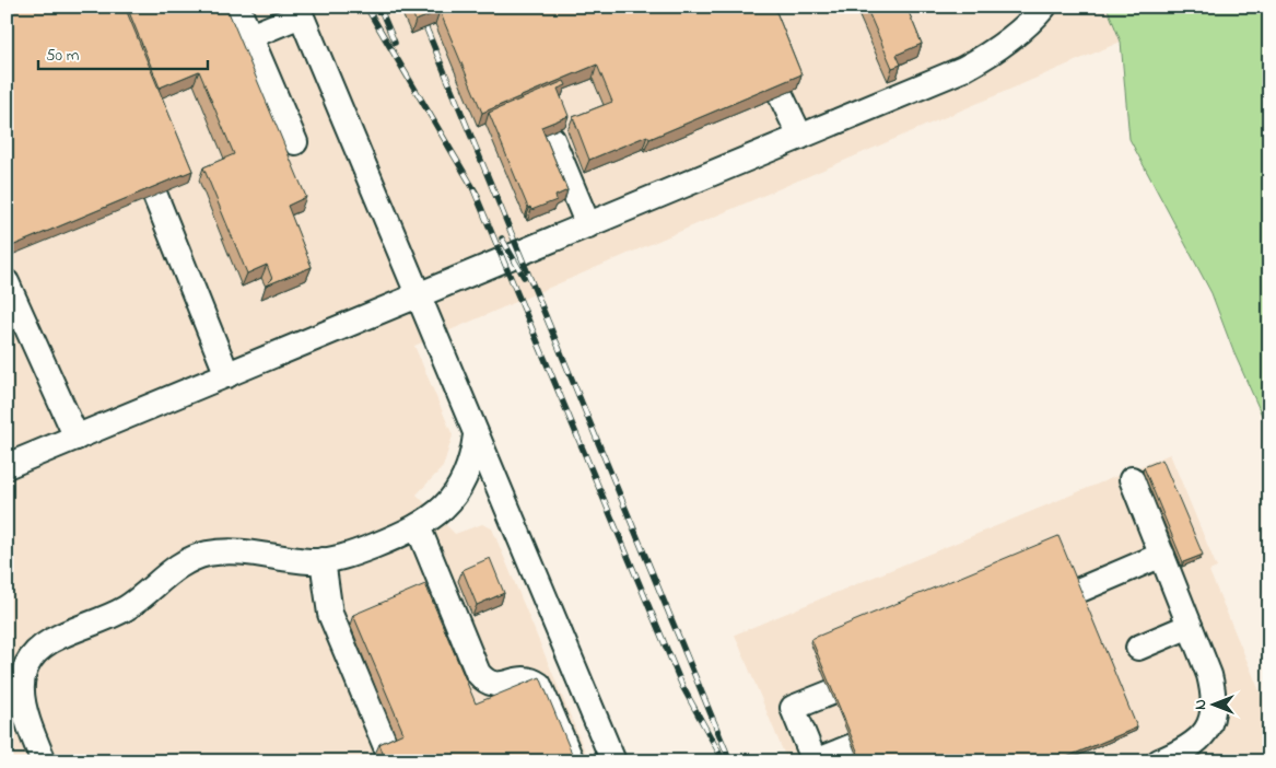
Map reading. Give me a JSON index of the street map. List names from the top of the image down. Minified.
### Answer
{"scale_bar":"50 m","north":"left"}
